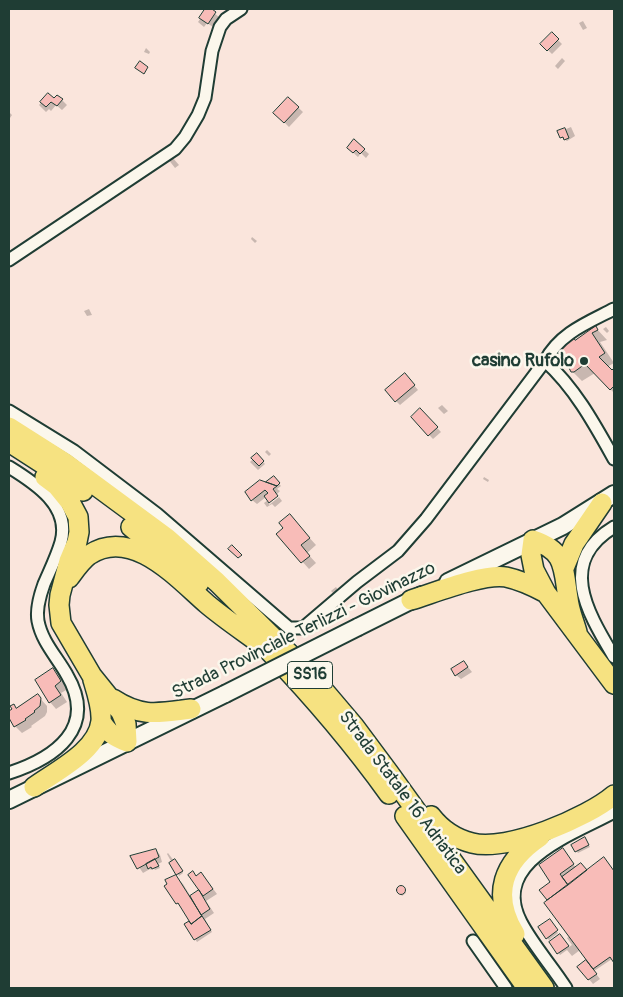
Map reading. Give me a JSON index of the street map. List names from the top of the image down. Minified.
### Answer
{"streets":{"highway":["SS16","Strada Statale 16 Adriatica"],"main road":["Strada Provinciale Terlizzi - Giovinazzo"]},"places":["casino Rufolo"]}
